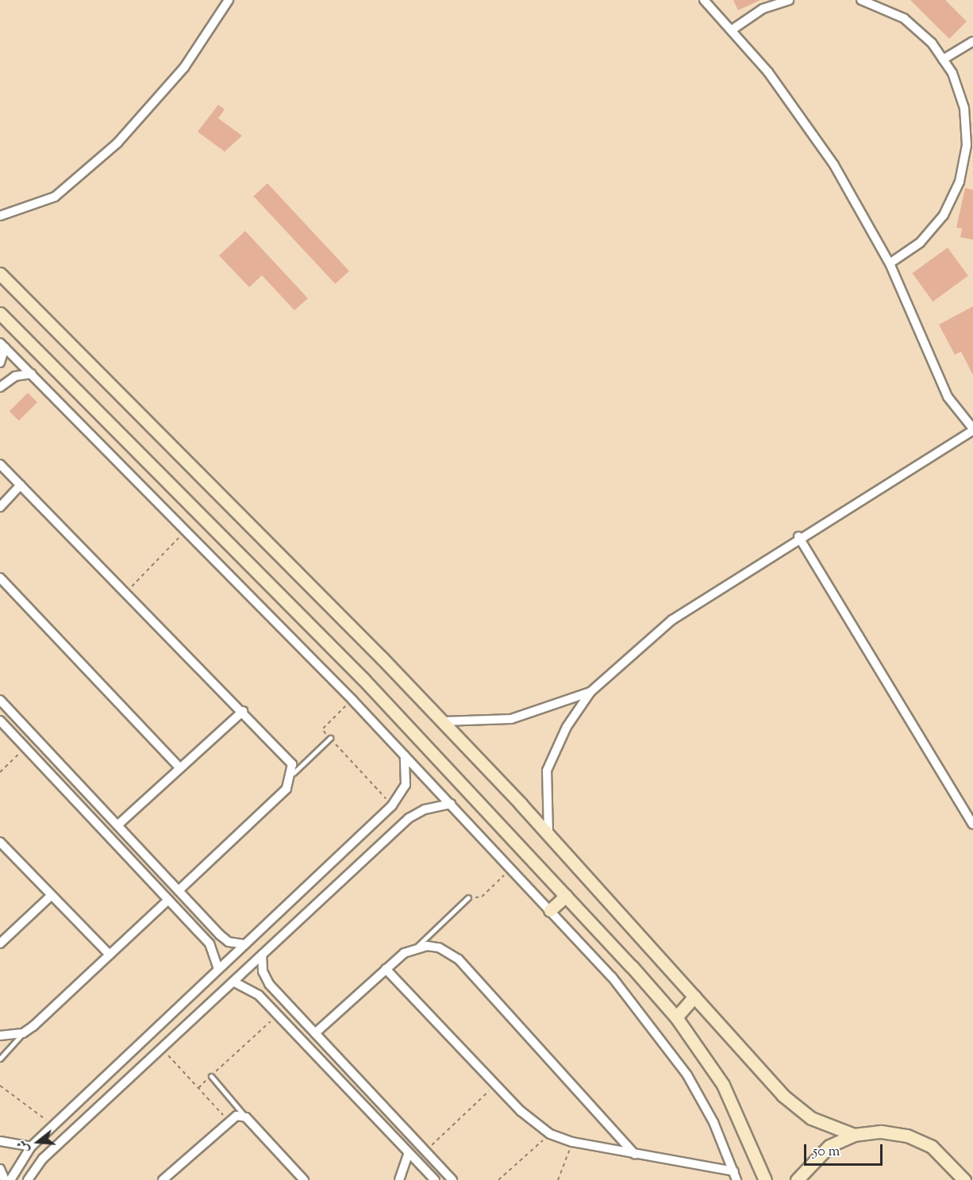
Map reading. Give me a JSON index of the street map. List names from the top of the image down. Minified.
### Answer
{"scale_bar":"50 m","north":"left"}
